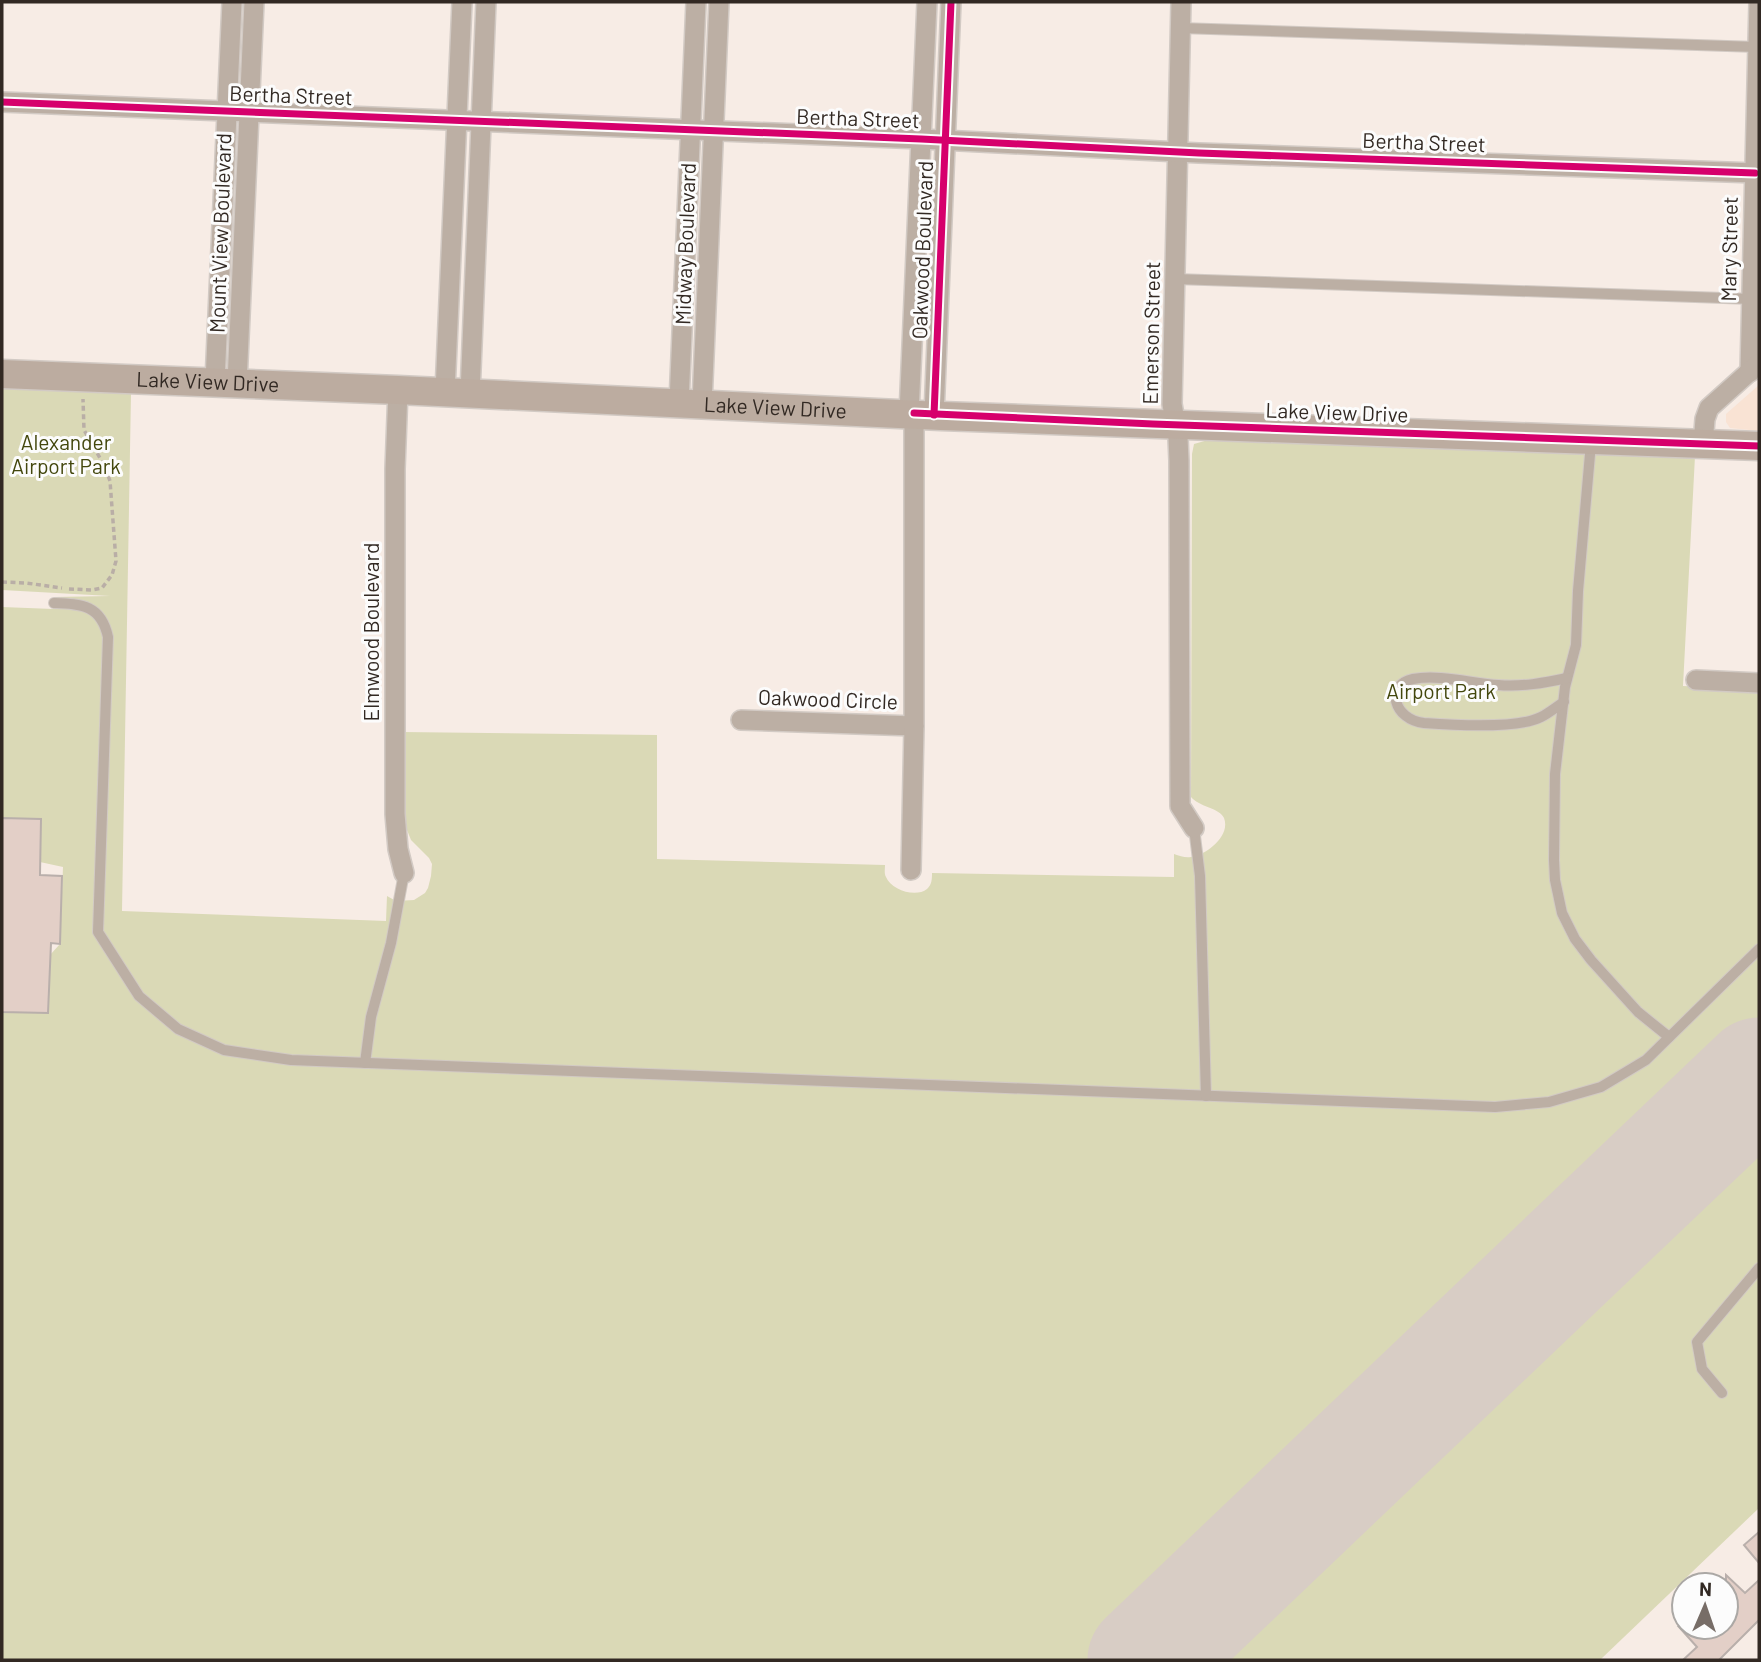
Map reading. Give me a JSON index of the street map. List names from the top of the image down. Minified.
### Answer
{"streets":{"street":["Bertha Street","Mount View Boulevard","Midway Boulevard","Mary Street","Oakwood Boulevard","Emerson Street","Lake View Drive","Elmwood Boulevard","Oakwood Circle"]},"crossings":[["Bertha Street","Mount View Boulevard"],["Bertha Street","Midway Boulevard"],["Bertha Street","Mary Street"],["Bertha Street","Oakwood Boulevard"],["Bertha Street","Emerson Street"],["Mount View Boulevard","Lake View Drive"],["Midway Boulevard","Lake View Drive"],["Oakwood Boulevard","Lake View Drive"],["Oakwood Boulevard","Oakwood Circle"],["Emerson Street","Lake View Drive"],["Lake View Drive","Elmwood Boulevard"]],"parks":["Alexander Airport Park","Airport Park"],"north":"top"}
